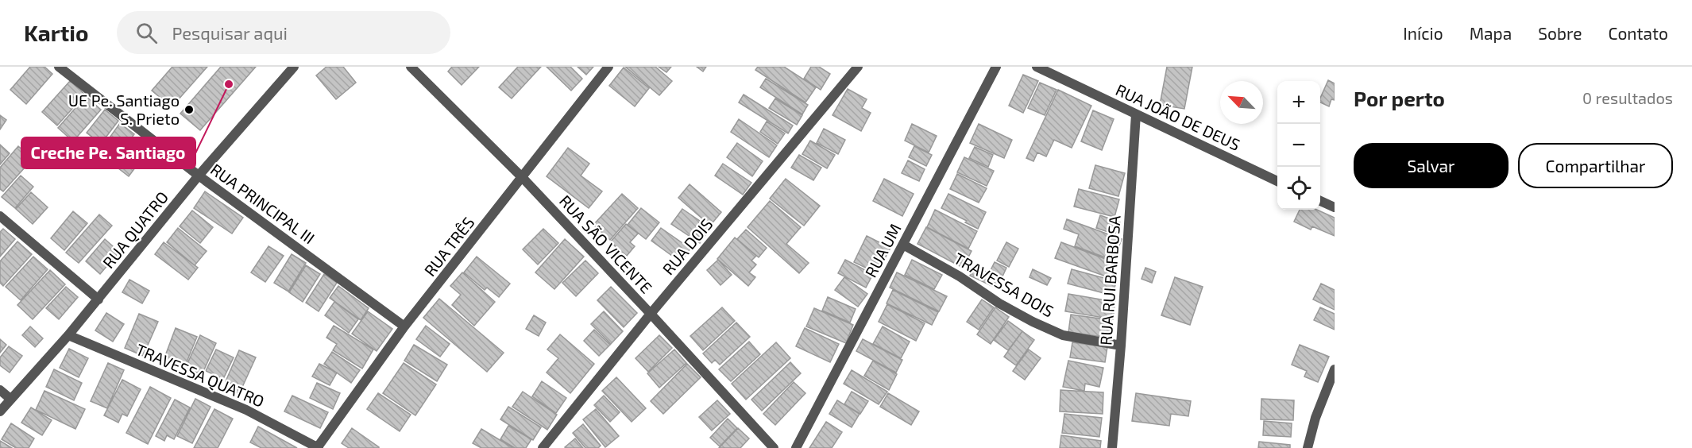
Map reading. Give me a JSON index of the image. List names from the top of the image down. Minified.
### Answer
{"streets":{"street":["RUA JOÃO DE DEUS","RUA PRINCIPAL III","RUA QUATRO","RUA SÃO VICENTE","RUA TRÊS","RUA DOIS","RUA UM","RUA RUI BARBOSA","TRAVESSA DOIS","TRAVESSA QUATRO"]},"crossings":[["RUA JOÃO DE DEUS","RUA RUI BARBOSA"],["RUA PRINCIPAL III","RUA QUATRO"],["RUA PRINCIPAL III","RUA TRÊS"],["RUA QUATRO","TRAVESSA QUATRO"],["RUA SÃO VICENTE","RUA TRÊS"],["RUA SÃO VICENTE","RUA DOIS"],["RUA TRÊS","TRAVESSA QUATRO"],["RUA UM","TRAVESSA DOIS"],["RUA RUI BARBOSA","TRAVESSA DOIS"]],"places":["Creche Pe. Santiago","UE Pe. Santiago S. Prieto"],"north":"top left","page":{"header":"Kartio","search":"Pesquisar aqui","nav":["Início","Mapa","Sobre","Contato"],"heading":["Por perto","0 resultados"],"map_buttons":["+","−"],"buttons":["Salvar","Compartilhar"]}}
